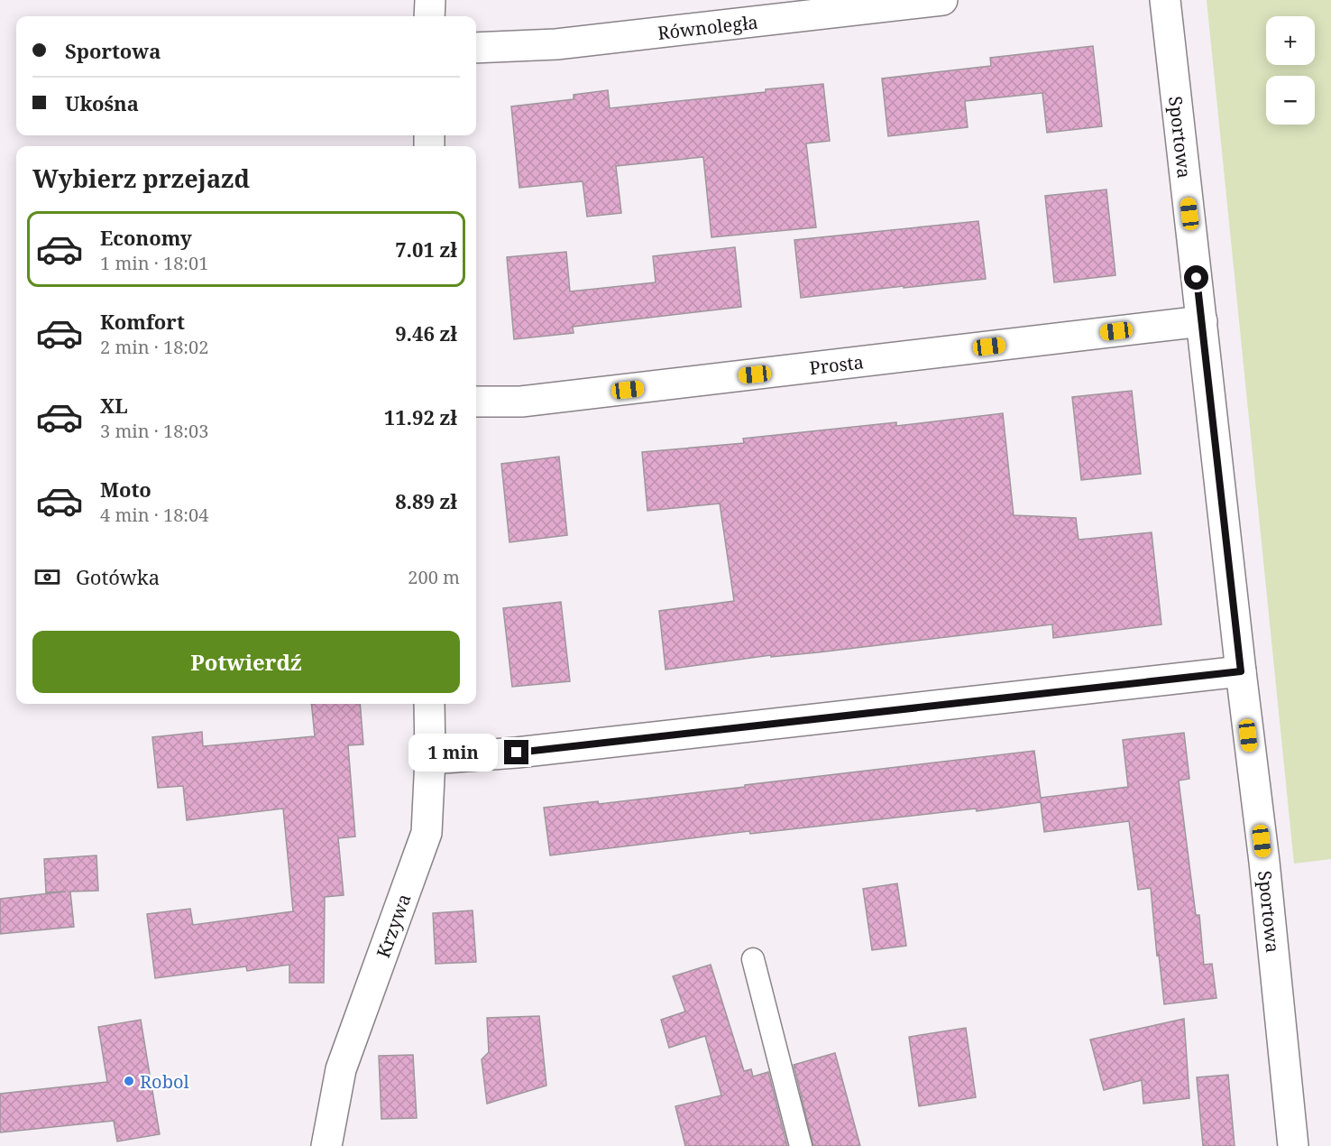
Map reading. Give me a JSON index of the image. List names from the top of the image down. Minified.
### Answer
{"streets":{"street":["Równoległa","Sportowa","Prosta","Krzywa"]},"crossings":[["Sportowa","Prosta"]],"places":["Robol"],"page":{"map_buttons":["+","−"],"banner":["Sportowa","Ukośna"],"heading":"Wybierz przejazd","list":[{"name":"Economy","note":"1 min · 18:01","value":"7.01 zł"},{"name":"Komfort","note":"2 min · 18:02","value":"9.46 zł"},{"name":"XL","note":"3 min · 18:03","value":"11.92 zł"},{"name":"Moto","note":"4 min · 18:04","value":"8.89 zł"}],"pay":["Gotówka","200 m"],"buttons":"Potwierdź","bubble":"1 min"}}
